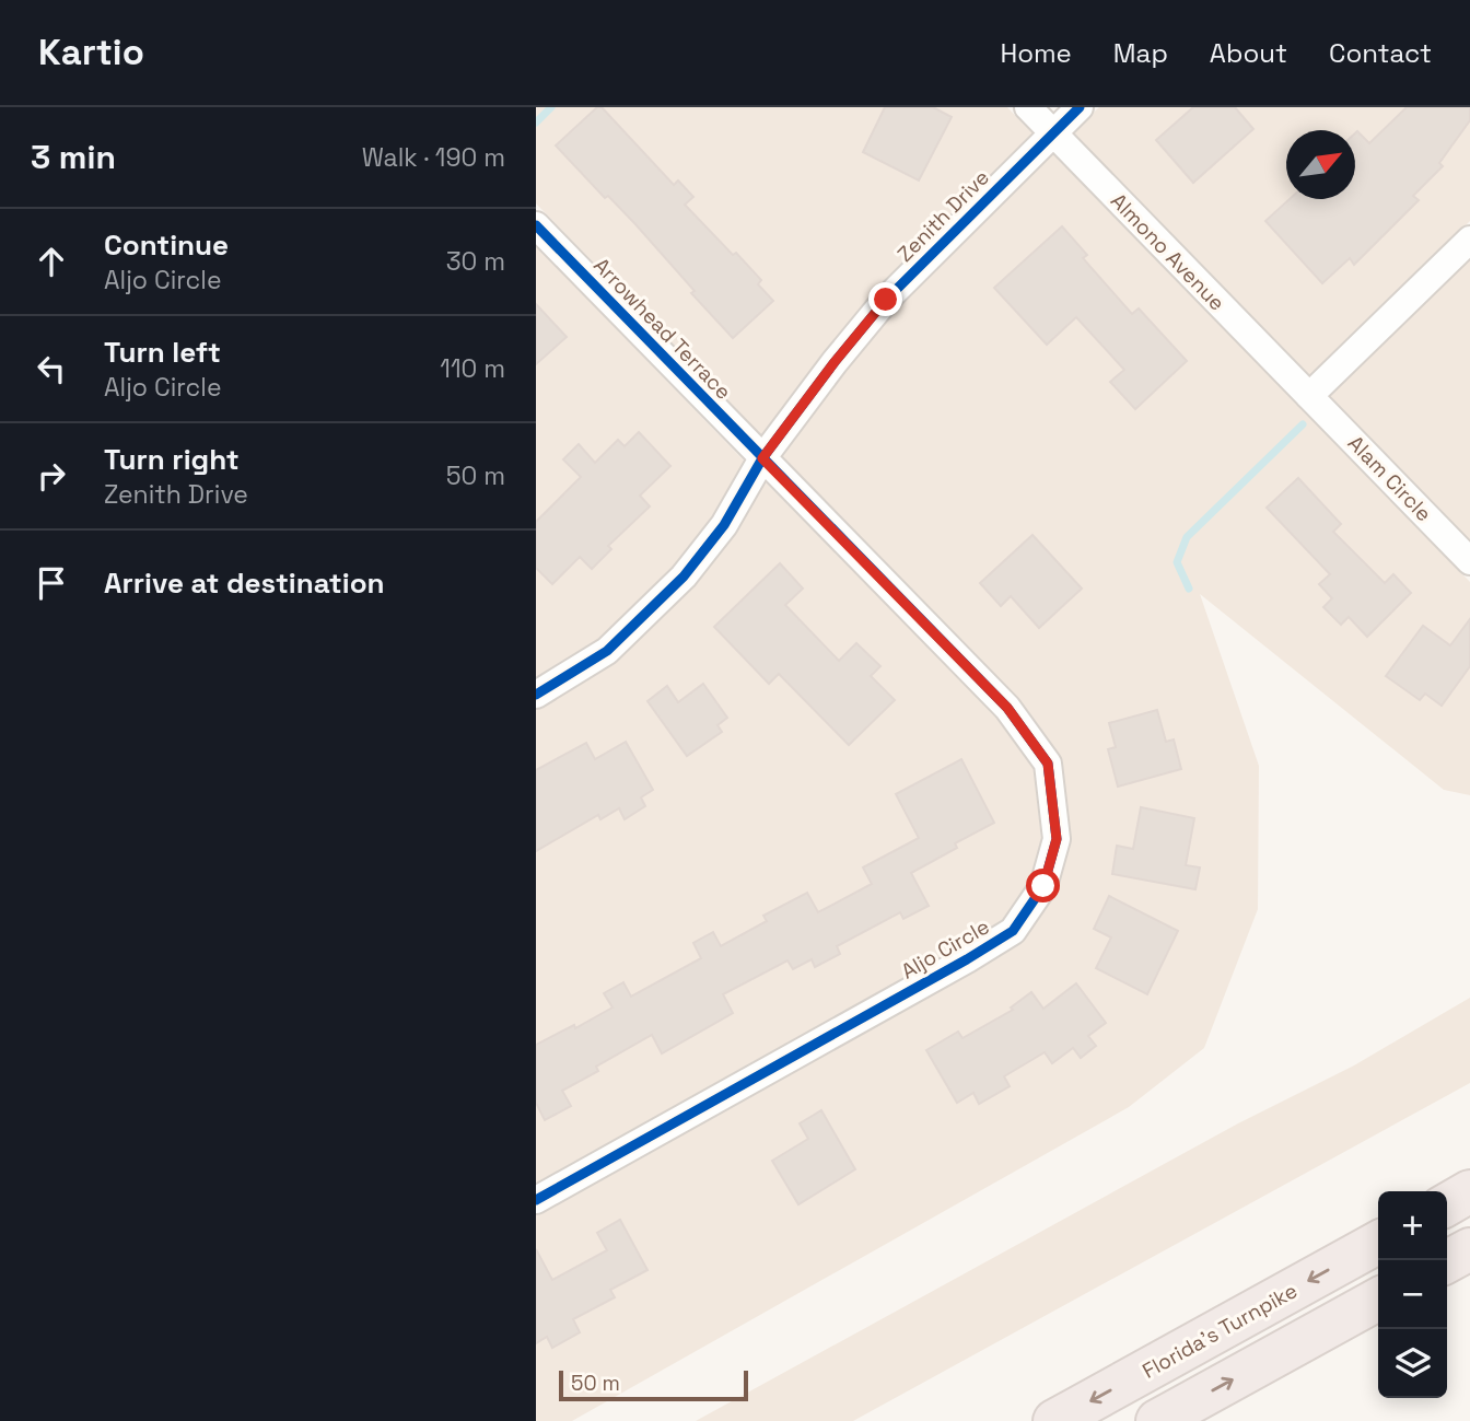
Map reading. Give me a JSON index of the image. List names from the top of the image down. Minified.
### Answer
{"streets":{"highway":["Florida's Turnpike"],"street":["Zenith Drive","Almono Avenue","Arrowhead Terrace","Alam Circle","Aljo Circle"]},"crossings":[["Zenith Drive","Almono Avenue"],["Zenith Drive","Arrowhead Terrace"],["Zenith Drive","Aljo Circle"],["Almono Avenue","Alam Circle"],["Arrowhead Terrace","Aljo Circle"]],"scale_bar":"50 m","north":"top right","page":{"header":"Kartio","nav":["Home","Map","About","Contact"],"heading":["3 min","Walk · 190 m"],"list":[["Continue","Aljo Circle","30 m"],["Turn left","Aljo Circle","110 m"],["Turn right","Zenith Drive","50 m"],"Arrive at destination"],"map_buttons":["+","−"],"scale":"50 m"}}
